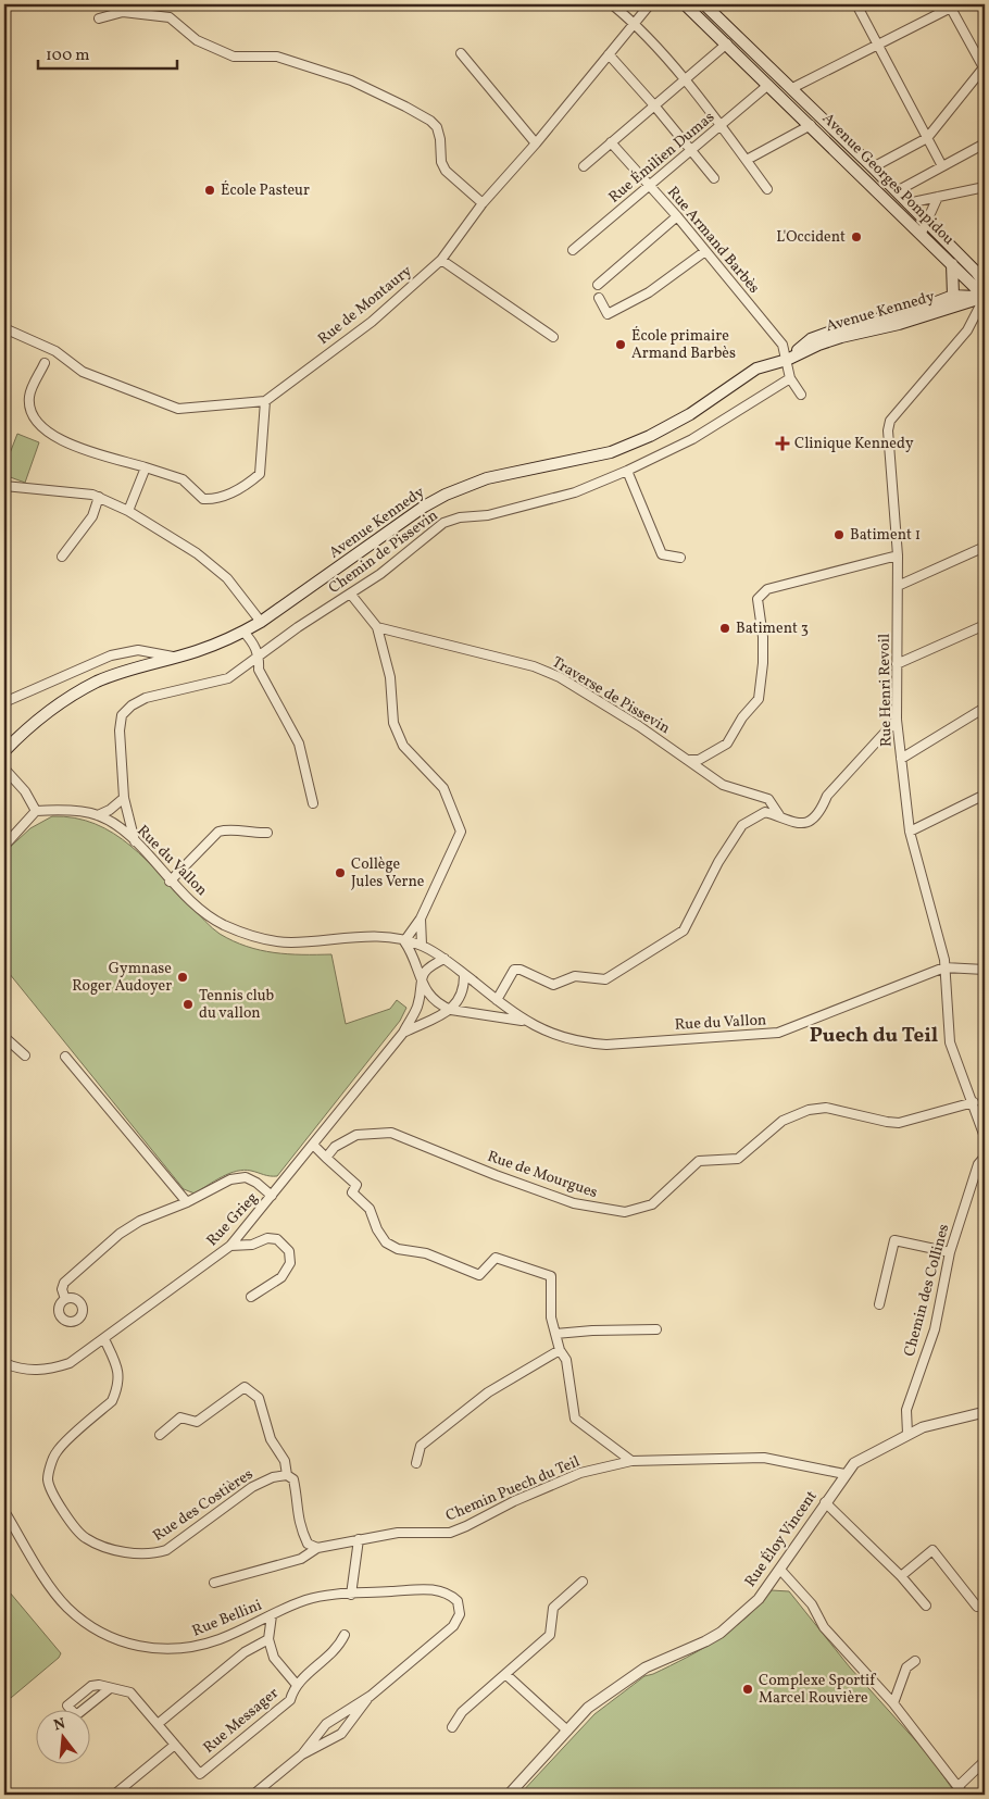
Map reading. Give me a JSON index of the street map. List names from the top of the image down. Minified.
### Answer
{"streets":{"main road":["Avenue Georges Pompidou","Avenue Kennedy"],"street":["Rue Émilien Dumas","Rue Armand Barbès","Rue de Montaury","Chemin de Pissevin","Rue Henri Revoil","Traverse de Pissevin","Rue du Vallon","Rue de Mourgues","Rue Grieg","Chemin des Collines","Chemin Puech du Teil","Rue des Costières","Rue Éloy Vincent","Rue Bellini","Rue Messager"]},"crossings":[["Rue Émilien Dumas","Avenue Georges Pompidou"],["Rue Émilien Dumas","Rue Armand Barbès"],["Avenue Georges Pompidou","Avenue Kennedy"],["Avenue Georges Pompidou","Rue Henri Revoil"],["Rue Armand Barbès","Avenue Kennedy"],["Avenue Kennedy","Rue Henri Revoil"],["Chemin de Pissevin","Rue du Vallon"],["Rue Henri Revoil","Rue du Vallon"],["Rue Henri Revoil","Rue de Mourgues"],["Rue du Vallon","Rue Grieg"],["Rue Grieg","Rue des Costières"],["Chemin des Collines","Rue Éloy Vincent"],["Chemin Puech du Teil","Rue Éloy Vincent"]],"districts":["Puech du Teil"],"places":{"other":["École Pasteur","L'Occident","École primaire Armand Barbès","Batiment 1","Batiment 3","Collège Jules Verne","Gymnase Roger Audoyer","Tennis club du vallon","Complexe Sportif Marcel Rouvière"],"health":["Clinique Kennedy"]},"scale_bar":"100 m","north":"top"}
